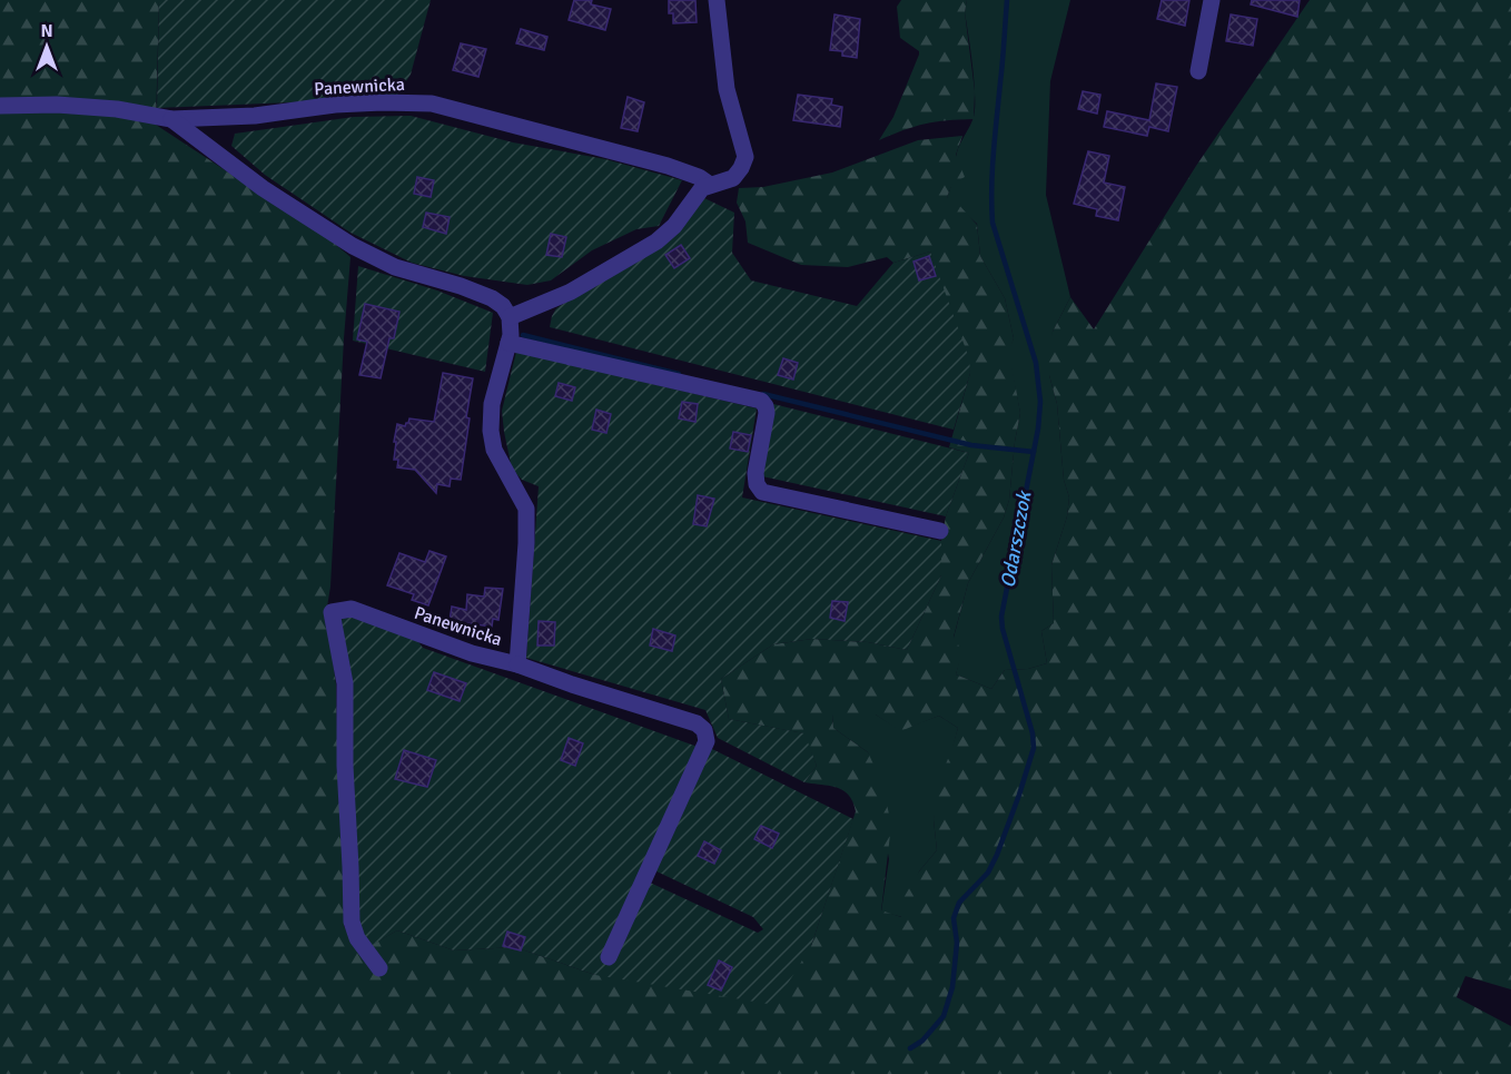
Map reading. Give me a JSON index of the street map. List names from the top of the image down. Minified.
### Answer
{"streets":{"street":["Panewnicka"]},"water":["Odarszczok"],"north":"top"}
